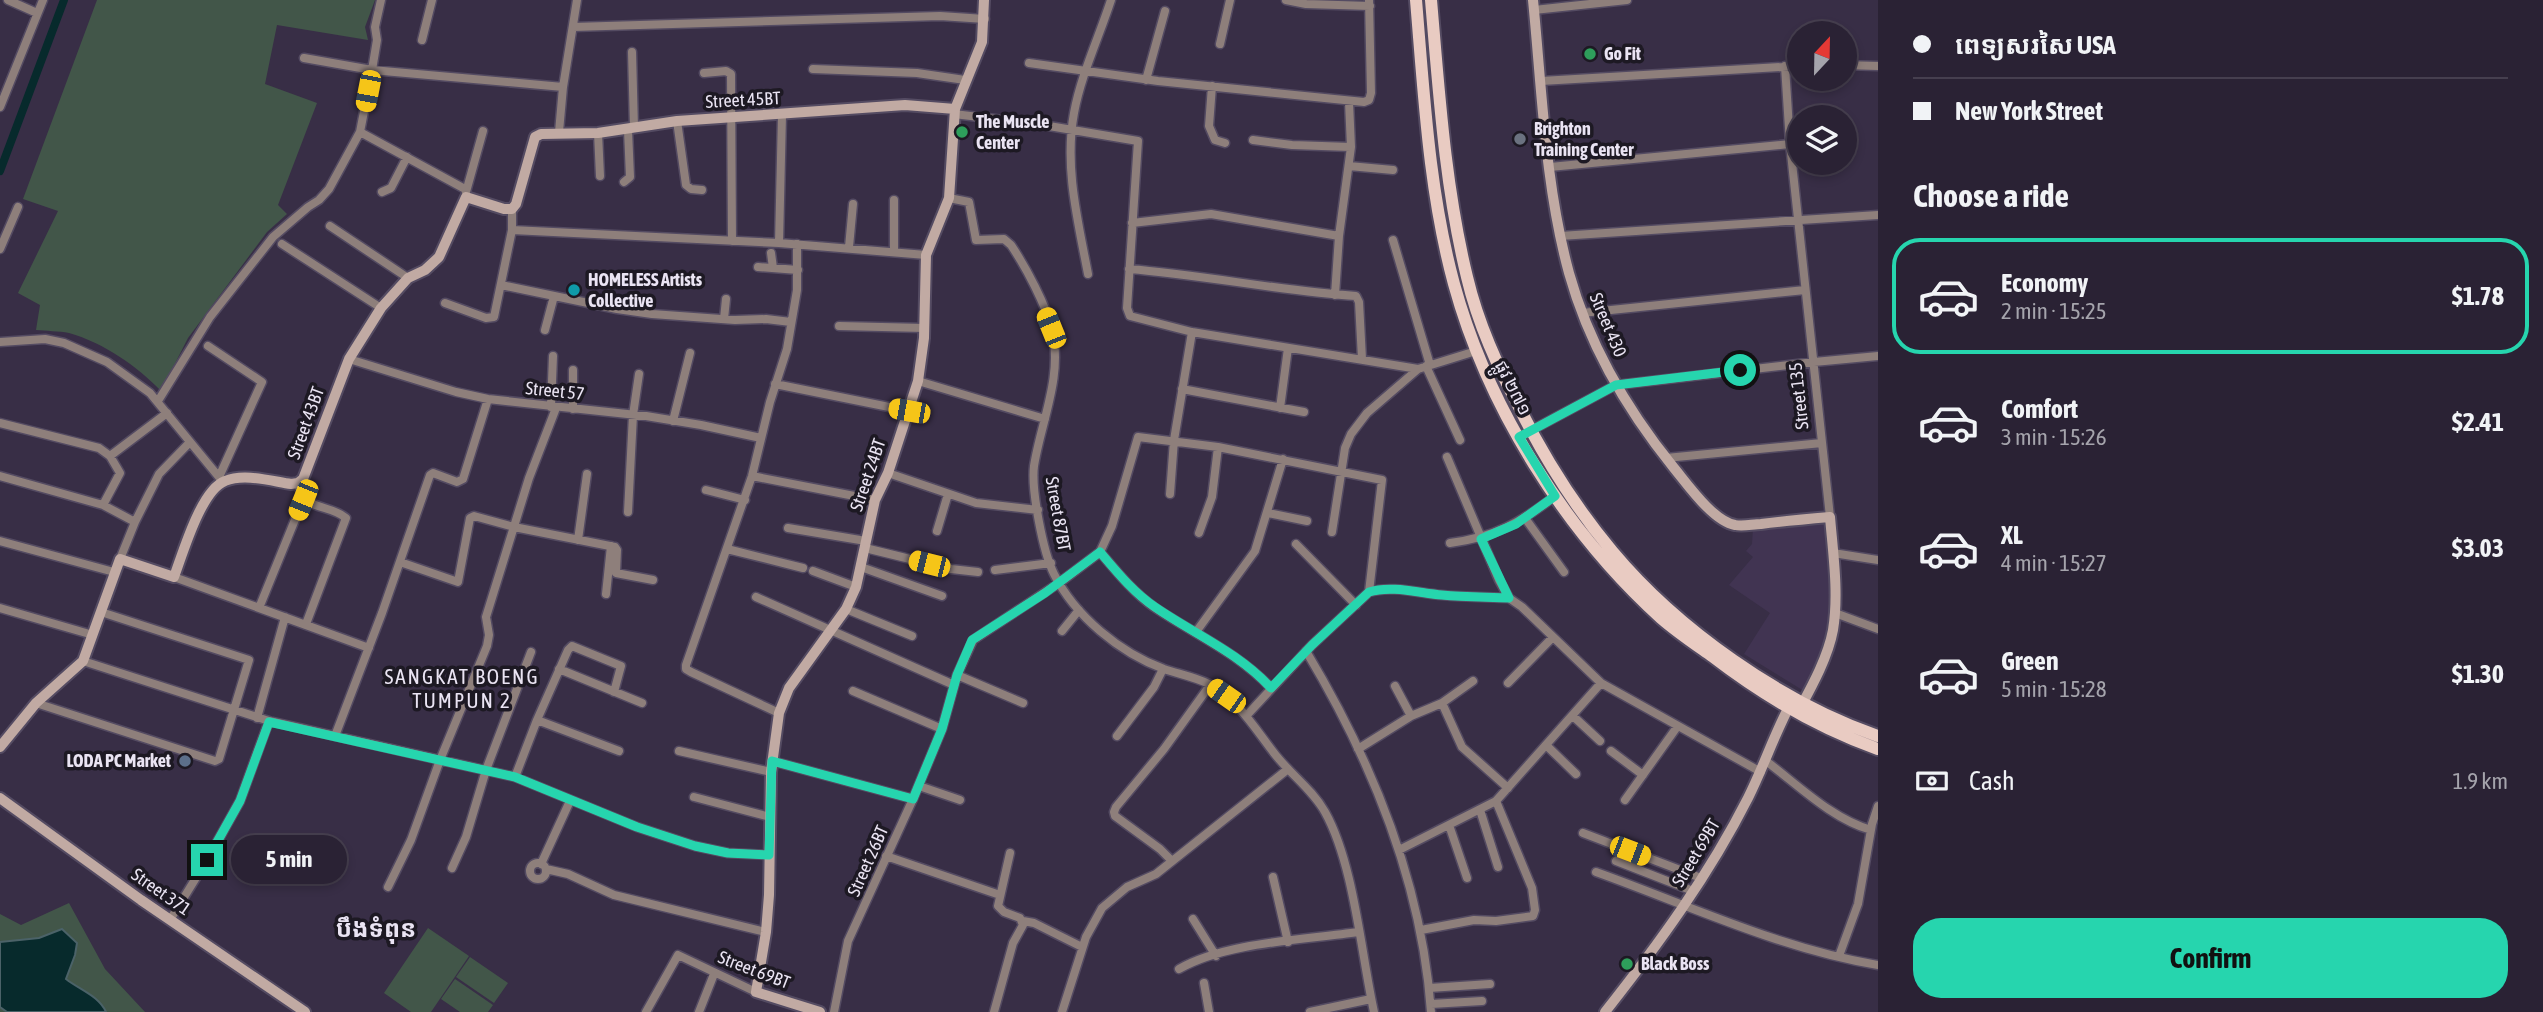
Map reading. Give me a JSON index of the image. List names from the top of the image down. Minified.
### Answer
{"streets":{"main road":["ផ្លូវ ២៧១"],"street":["Street 45BT","Street 430","Street 57","Street 135","Street 43BT","Street 24BT","Street 87BT","Street 69BT","Street 26BT","Street 371"]},"crossings":[["Street 45BT","Street 24BT"],["Street 430","Street 135"],["ផ្លូវ ២៧១","Street 135"],["ផ្លូវ ២៧១","Street 69BT"],["Street 57","Street 43BT"],["Street 135","Street 69BT"],["Street 24BT","Street 87BT"],["Street 24BT","Street 69BT"],["Street 87BT","Street 26BT"]],"districts":["SANGKAT BOENG TUMPUN 2","បឹងទំពុន"],"places":["Go Fit","The Muscle Center","Brighton Training Center","HOMELESS Artists Collective","LODA PC Market","Black Boss"],"north":"top","page":{"banner":["ពេទ្យសរសៃ USA","New York Street"],"heading":"Choose a ride","list":[{"name":"Economy","note":"2 min · 15:25","value":"$1.78"},{"name":"Comfort","note":"3 min · 15:26","value":"$2.41"},{"name":"XL","note":"4 min · 15:27","value":"$3.03"},{"name":"Green","note":"5 min · 15:28","value":"$1.30"}],"pay":["Cash","1.9 km"],"bubble":"5 min","buttons":"Confirm"}}
